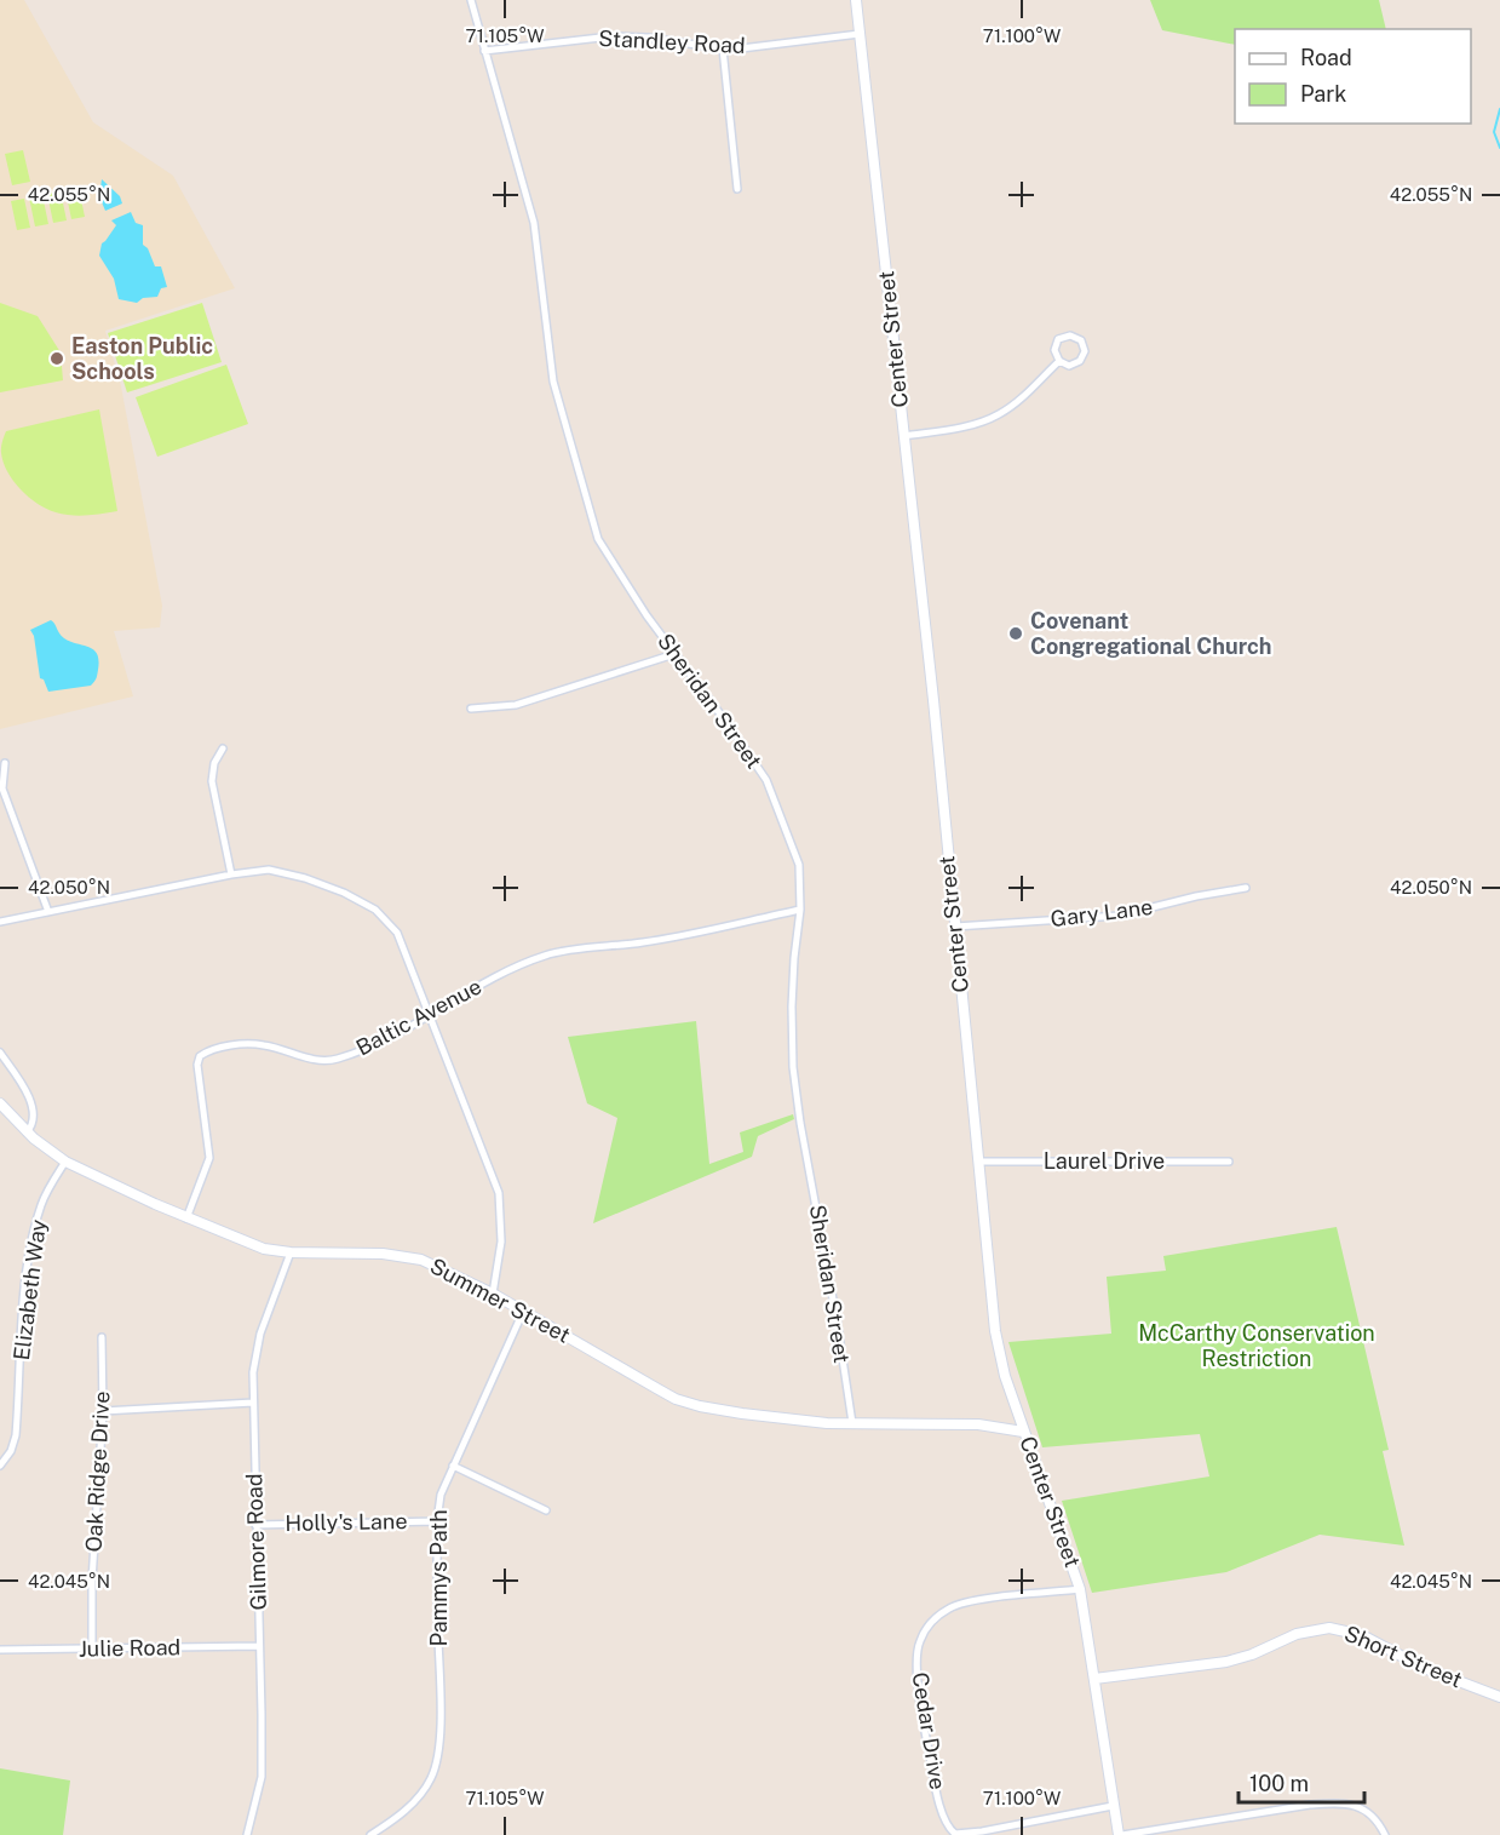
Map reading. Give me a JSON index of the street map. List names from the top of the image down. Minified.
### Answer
{"streets":{"main road":["Center Street","Summer Street","Short Street"],"street":["Standley Road","Sheridan Street","Gary Lane","Baltic Avenue","Laurel Drive","Elizabeth Way","Oak Ridge Drive","Holly's Lane","Gilmore Road","Pammys Path","Julie Road","Cedar Drive"]},"crossings":[["Standley Road","Center Street"],["Standley Road","Sheridan Street"],["Center Street","Gary Lane"],["Center Street","Laurel Drive"],["Center Street","Summer Street"],["Center Street","Short Street"],["Center Street","Cedar Drive"],["Sheridan Street","Baltic Avenue"],["Sheridan Street","Summer Street"],["Baltic Avenue","Summer Street"],["Elizabeth Way","Summer Street"],["Summer Street","Gilmore Road"],["Summer Street","Pammys Path"],["Oak Ridge Drive","Julie Road"],["Holly's Lane","Gilmore Road"],["Holly's Lane","Pammys Path"],["Gilmore Road","Julie Road"]],"parks":["McCarthy Conservation Restriction"],"places":["Easton Public Schools","Covenant Congregational Church"],"legend":["Road","Park"],"scale_bar":"100 m","coordinates":["71.105°W","71.100°W","42.055°N","42.050°N","42.045°N"]}
